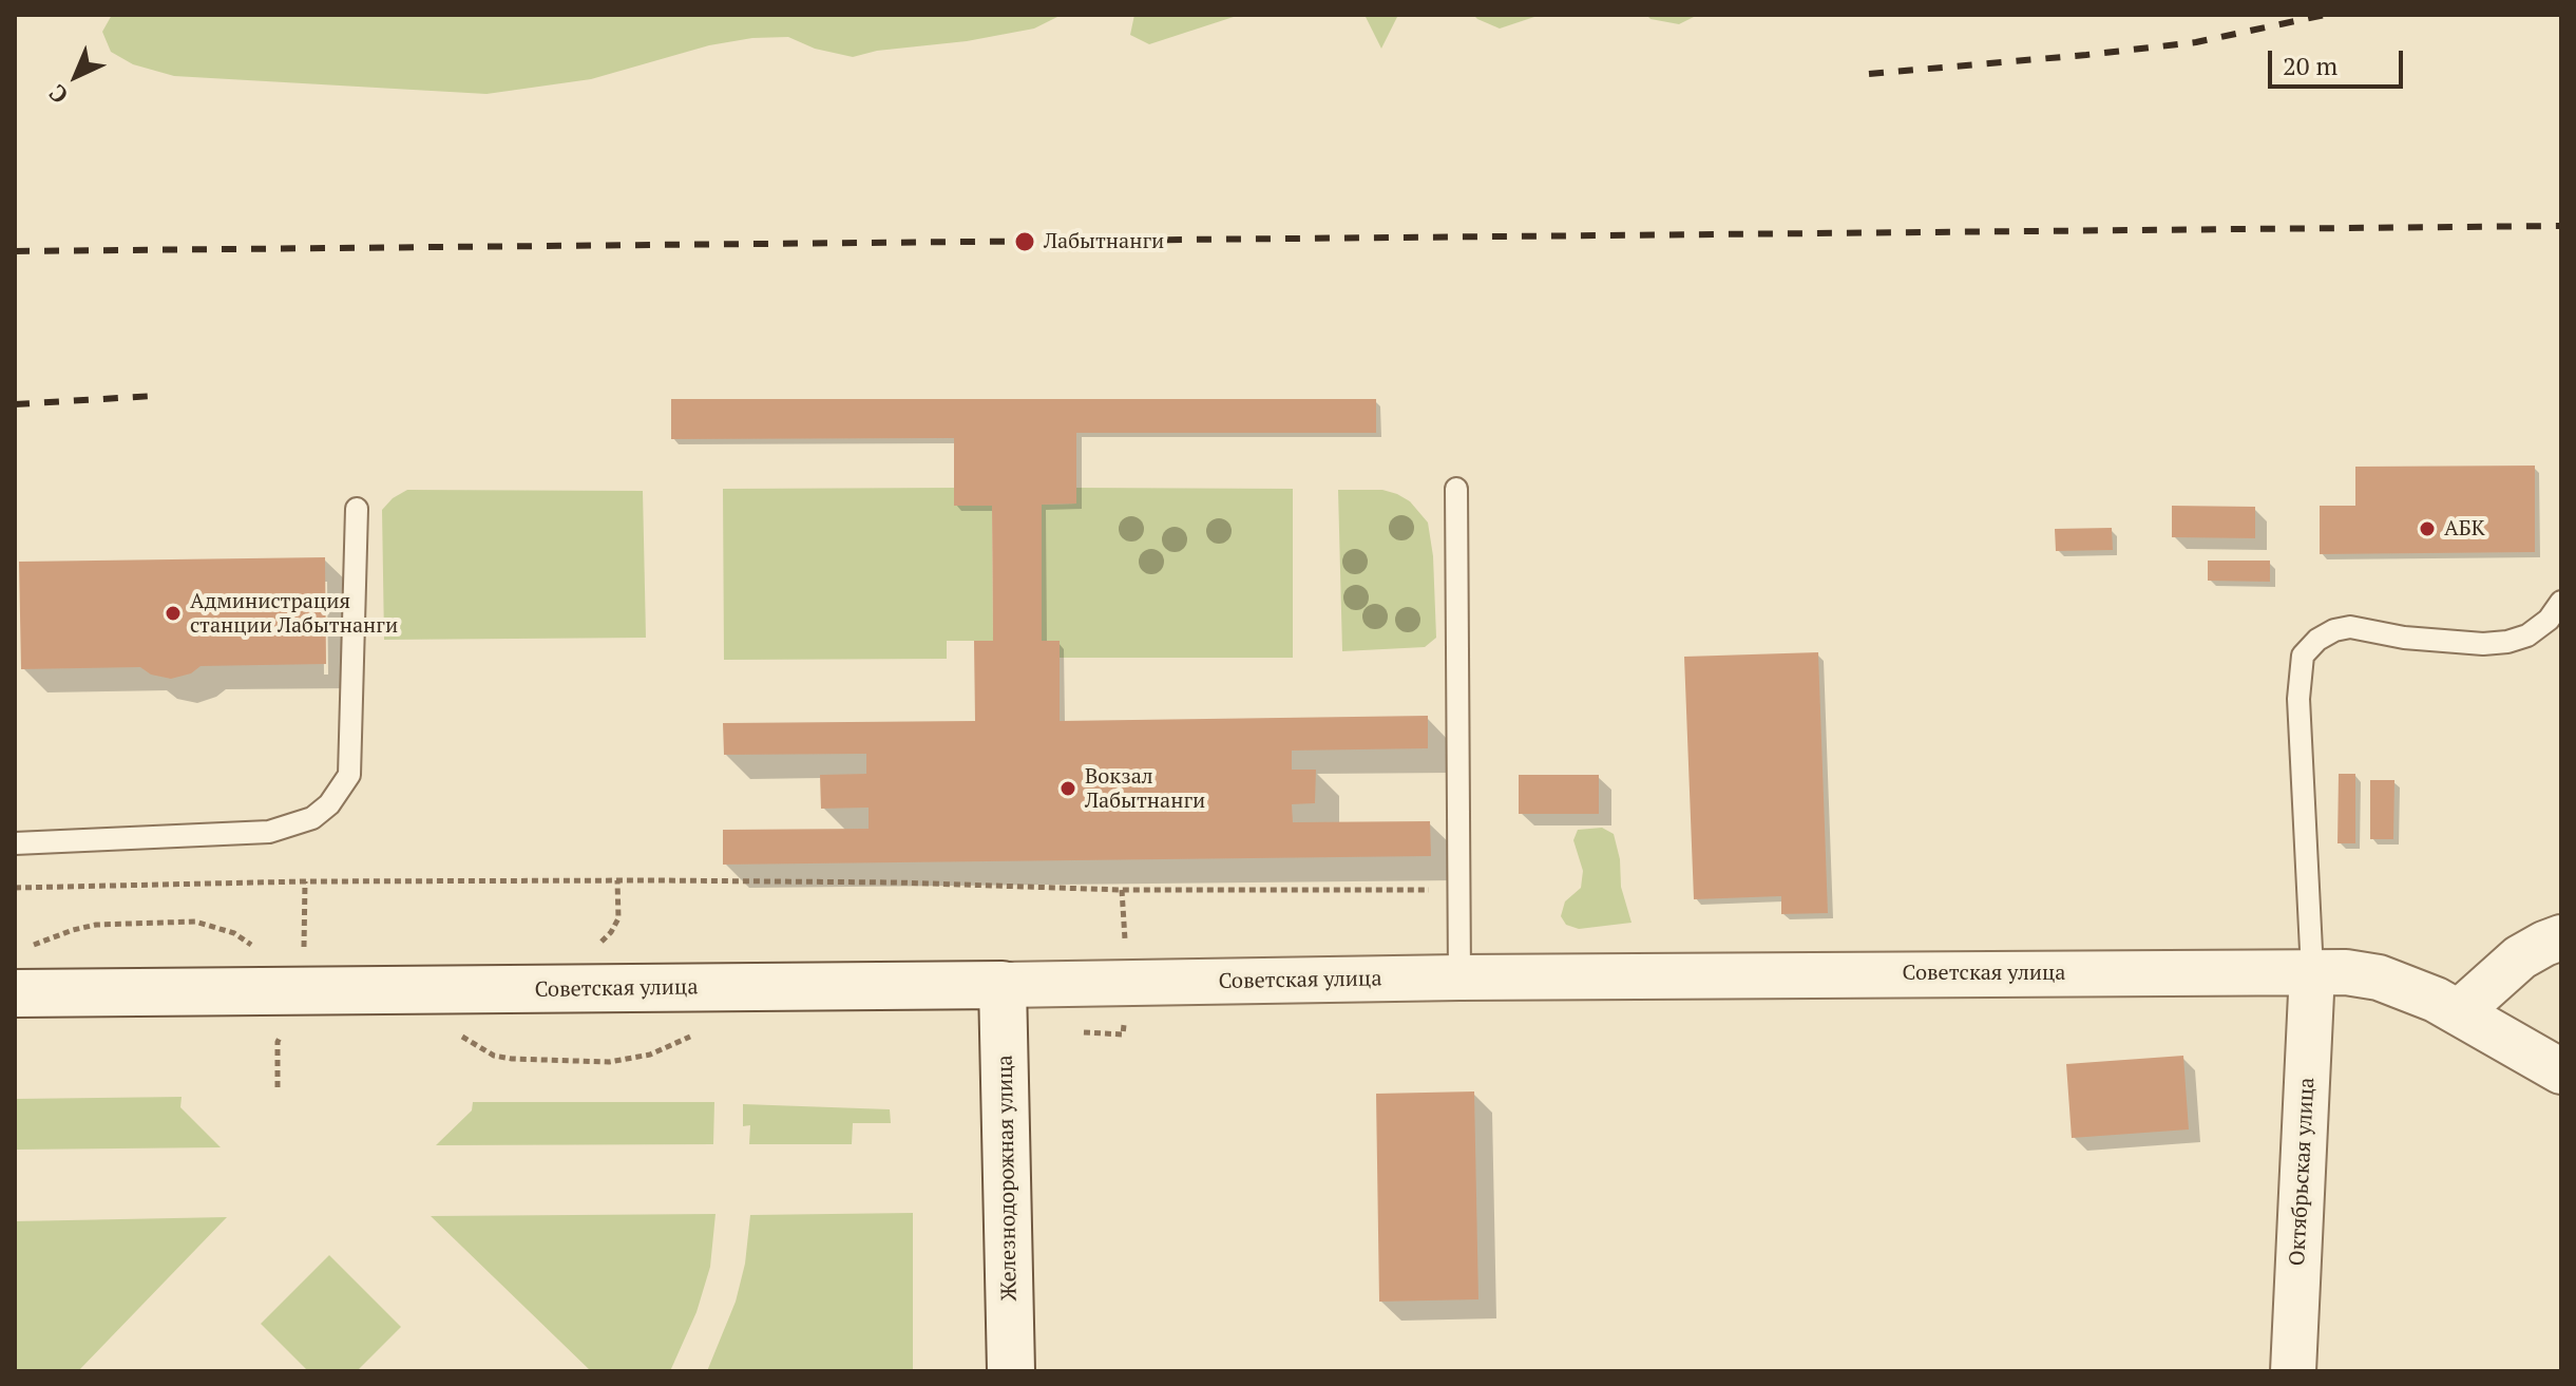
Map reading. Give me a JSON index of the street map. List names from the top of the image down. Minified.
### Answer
{"streets":{"main road":["Советская улица","Железнодорожная улица"],"street":["Октябрьская улица"]},"crossings":[["Советская улица","Октябрьская улица"],["Советская улица","Железнодорожная улица"]],"places":["Лабытнанги","АБК","Администрация станции Лабытнанги","Вокзал Лабытнанги"],"scale_bar":"20 m","north":"bottom left"}
